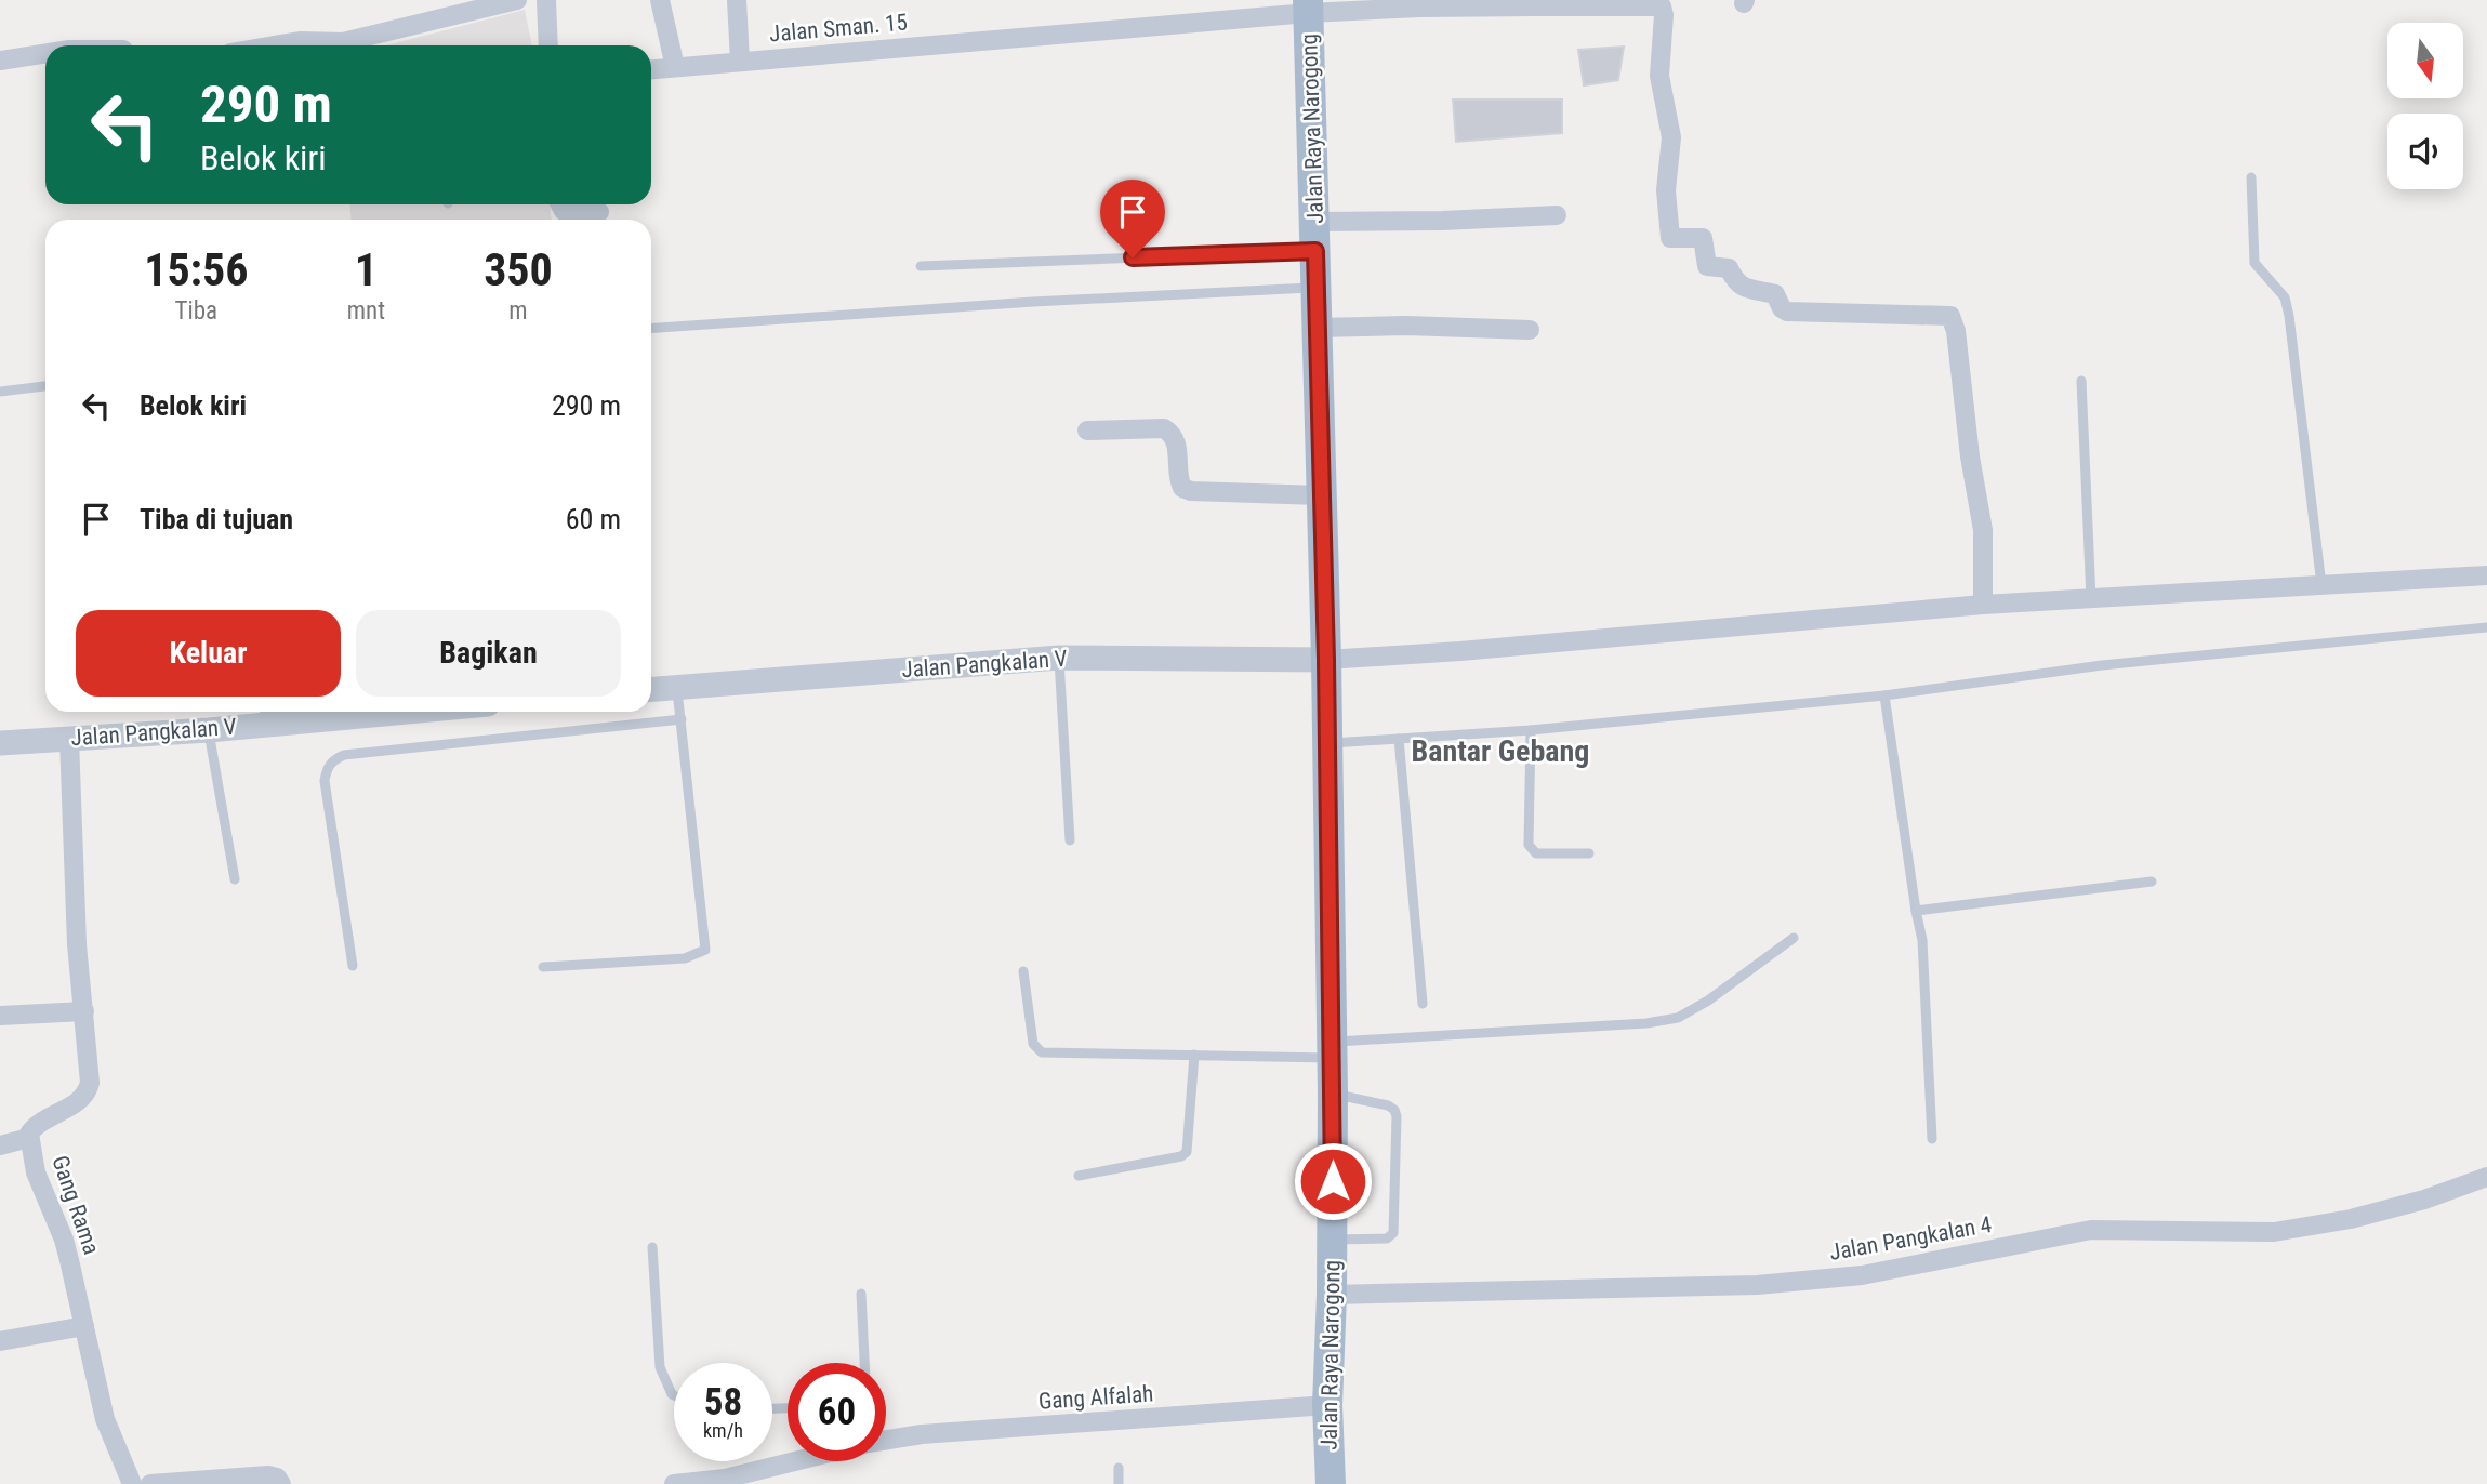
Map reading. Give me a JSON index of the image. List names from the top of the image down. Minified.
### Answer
{"streets":{"main road":["Jalan Raya Narogong"],"street":["Jalan Sman. 15","Jalan Pangkalan V","Gang Rama","Jalan Pangkalan 4","Gang Alfalah"]},"crossings":[["Jalan Sman. 15","Jalan Raya Narogong"],["Jalan Raya Narogong","Jalan Pangkalan V"],["Jalan Raya Narogong","Jalan Pangkalan 4"],["Jalan Raya Narogong","Gang Alfalah"],["Jalan Pangkalan V","Gang Rama"]],"districts":["Bantar Gebang"],"north":"bottom","page":{"turn":["290 m","Belok kiri"],"eta":["15:56","Tiba","1","mnt","350","m"],"list":[{"name":"Belok kiri","value":"290 m"},{"name":"Tiba di tujuan","value":"60 m"}],"buttons":["Keluar","Bagikan"],"speed":"58 km/h","limit":"60"}}
